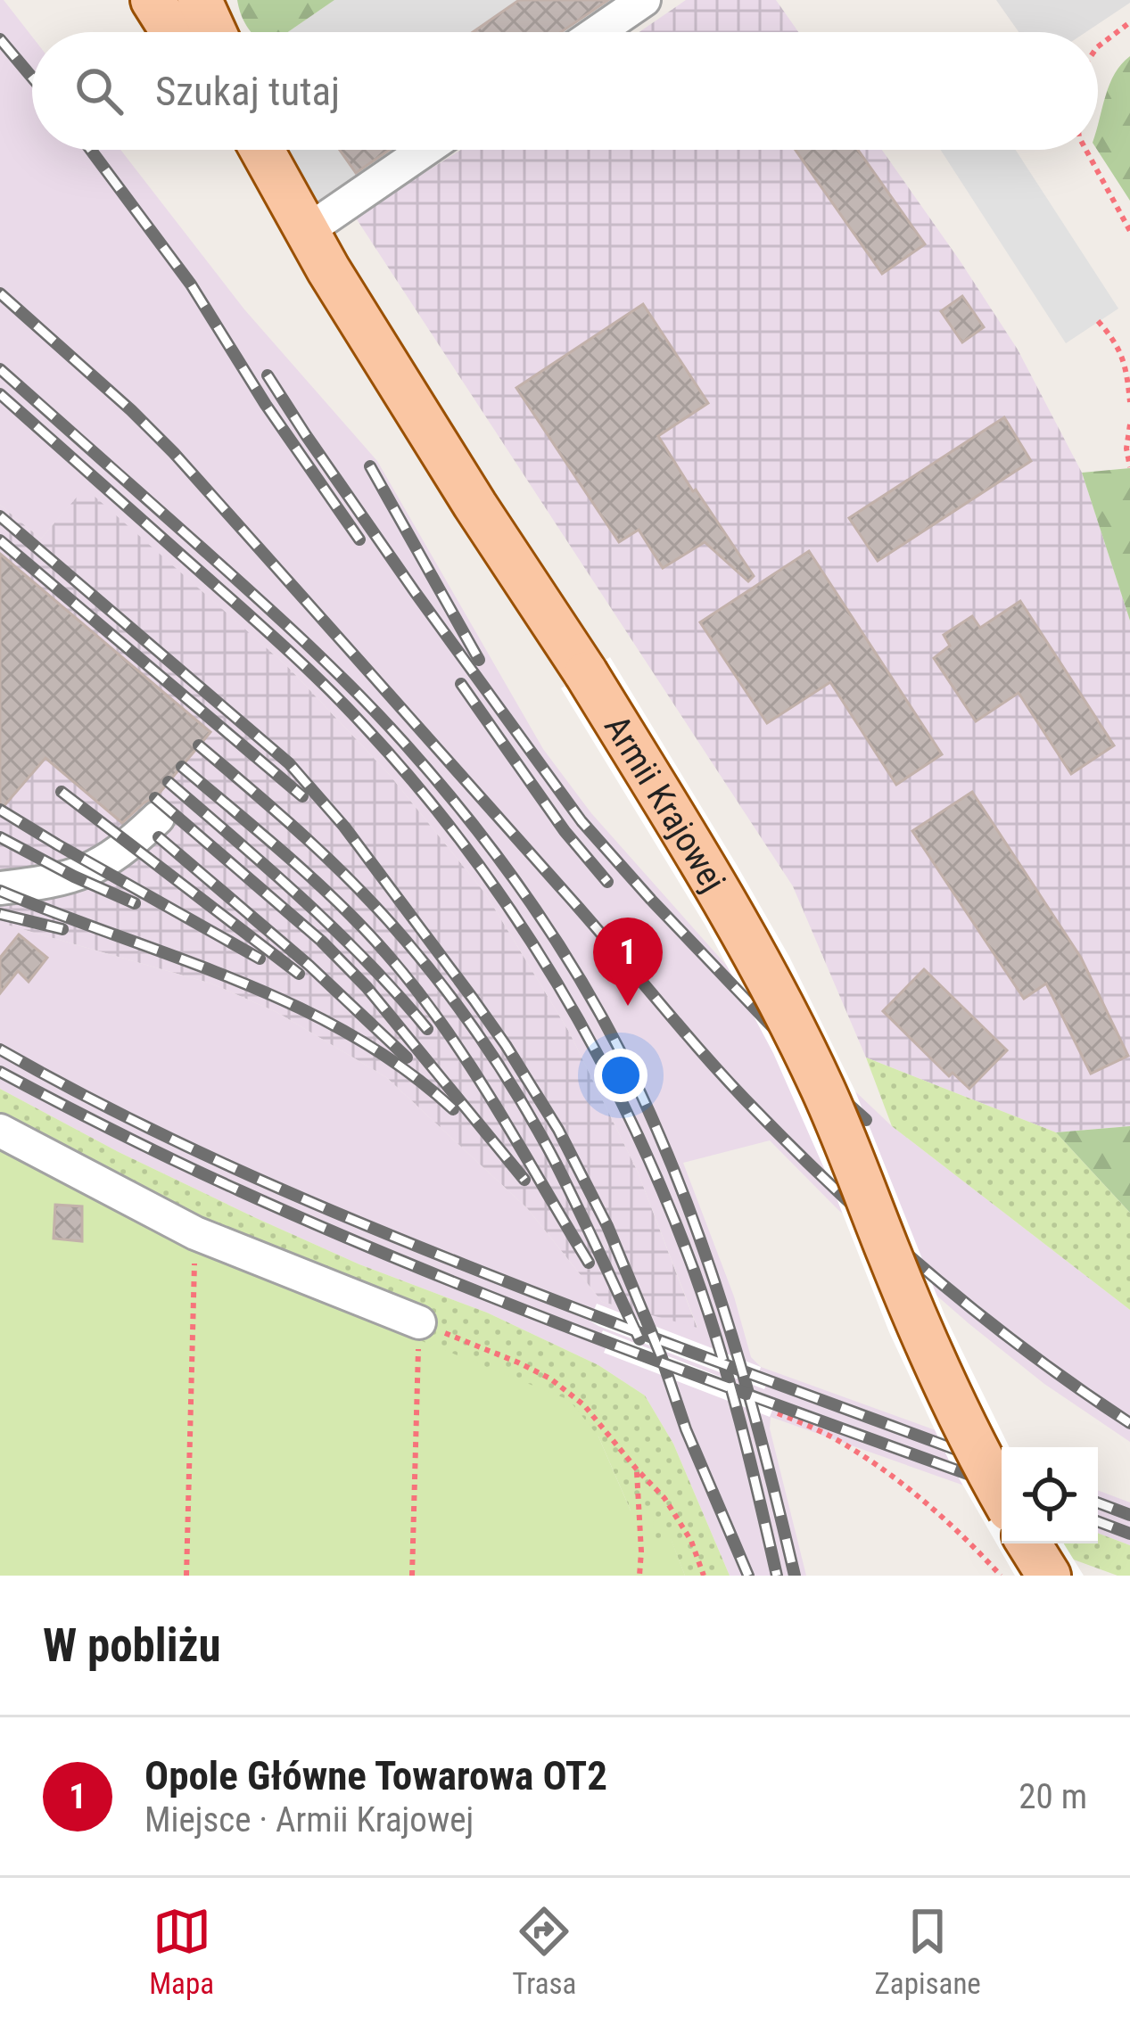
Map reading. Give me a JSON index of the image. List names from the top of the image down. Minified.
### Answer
{"streets":{"main road":["Armii Krajowej"]},"page":{"search":"Szukaj tutaj","pins":"1","heading":"W pobliżu","list":[{"mark":"1","name":"Opole Główne Towarowa OT2","note":"Miejsce · Armii Krajowej","value":"20 m"}],"nav":["Mapa","Trasa","Zapisane"]}}
